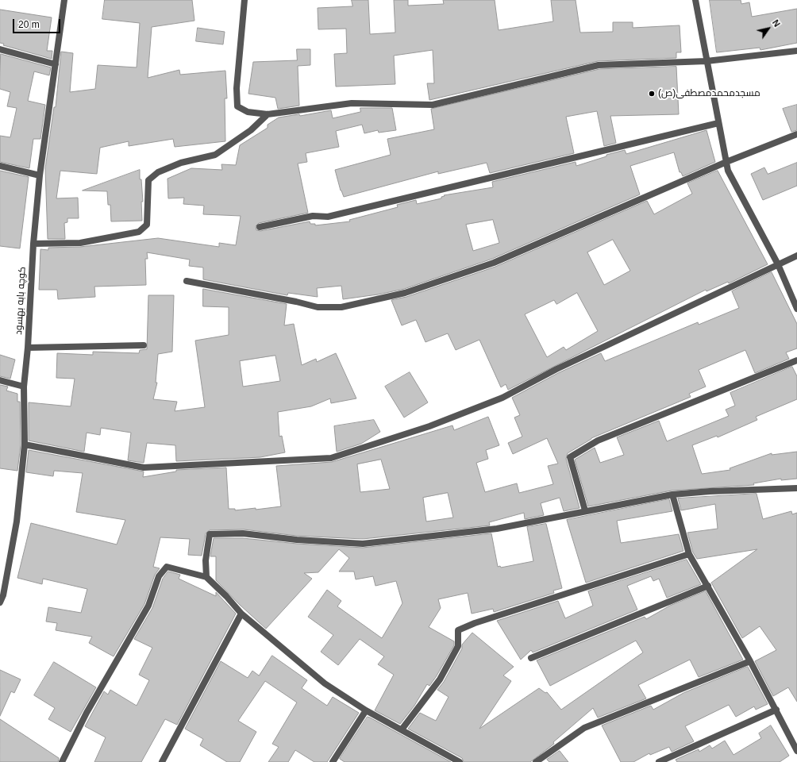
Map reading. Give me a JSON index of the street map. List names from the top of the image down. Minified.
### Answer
{"streets":{"street":["کوچه بابه بهسود"]},"places":["مسجدمحمدمصطفی(ص)"],"scale_bar":"20 m","north":"top right"}
